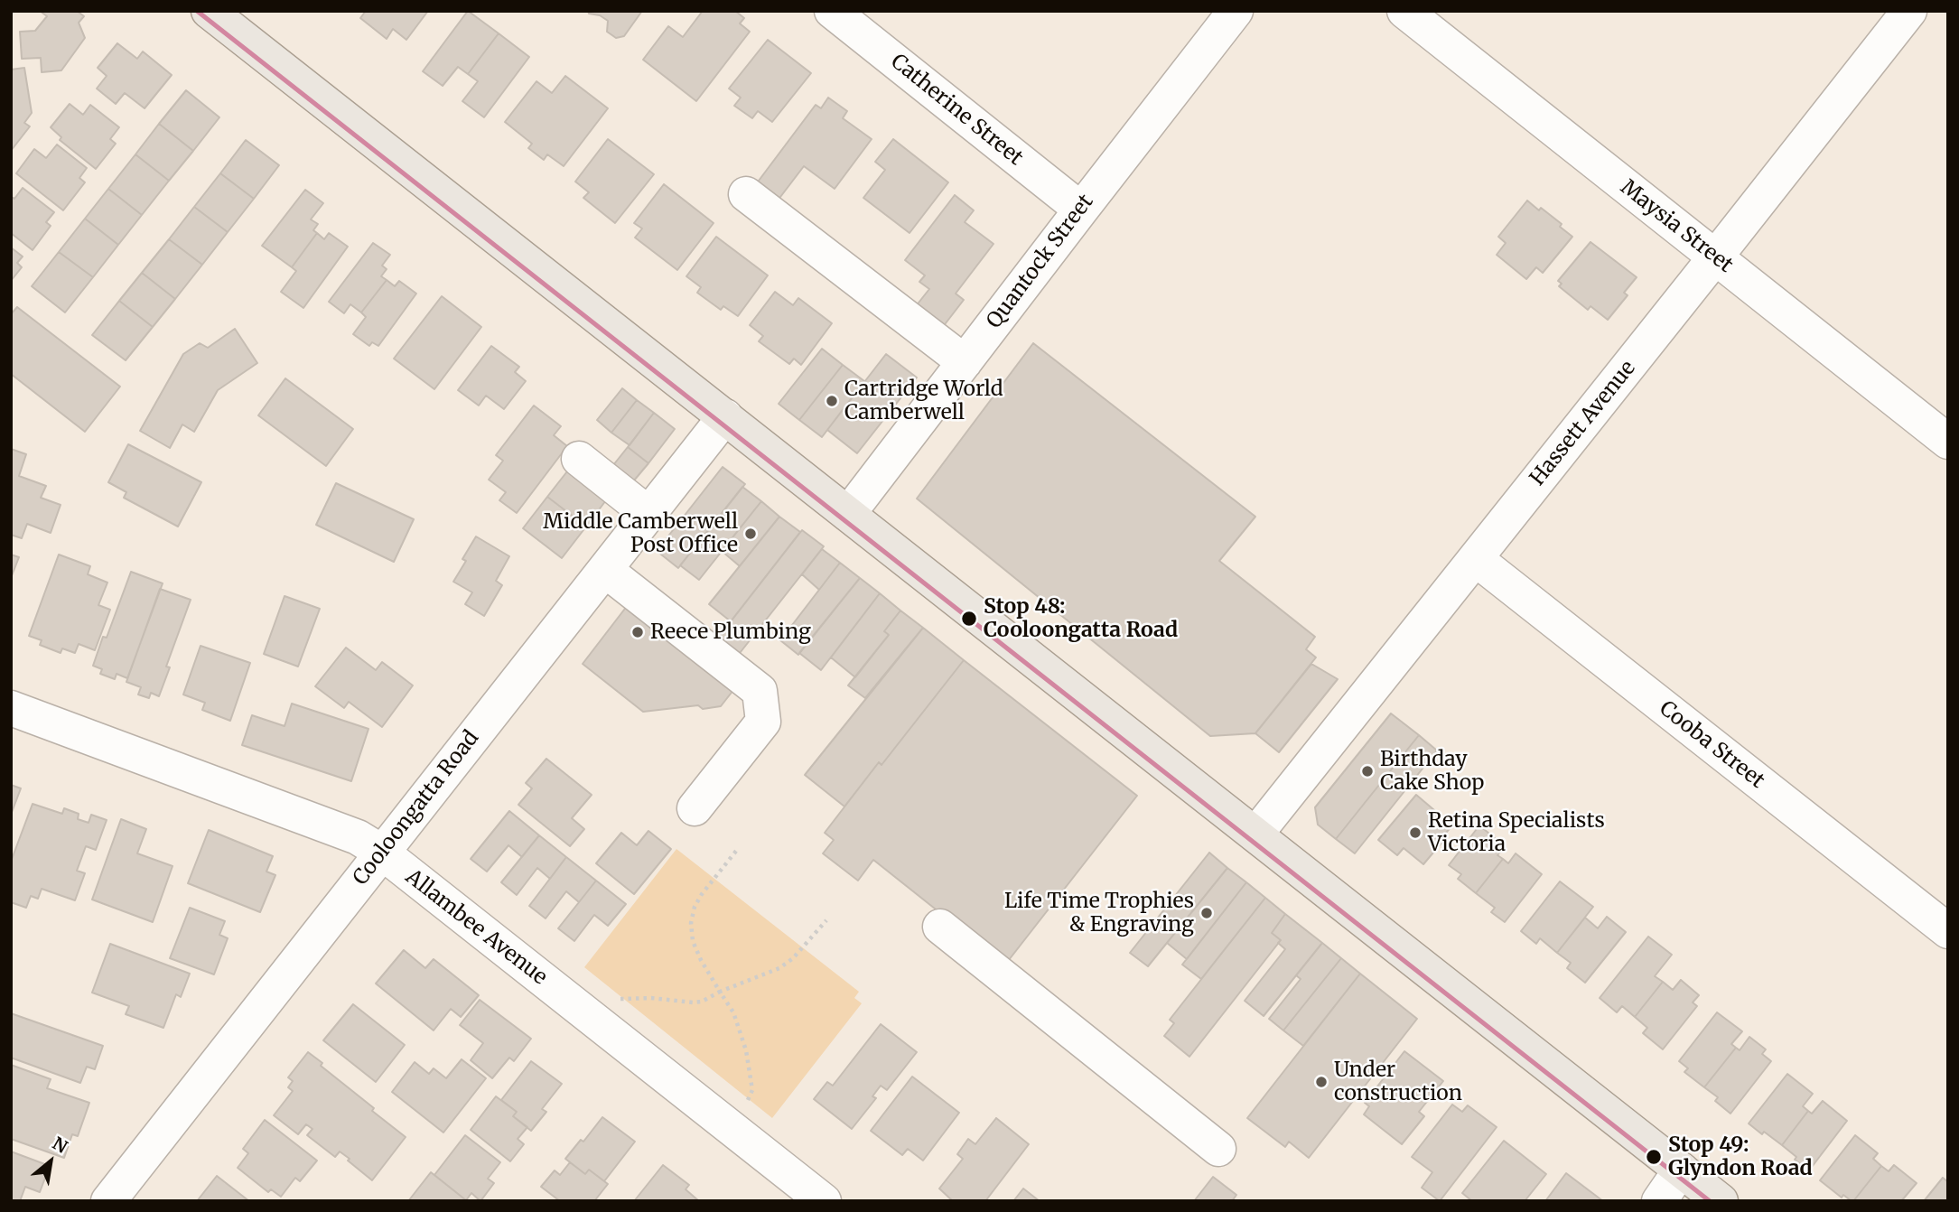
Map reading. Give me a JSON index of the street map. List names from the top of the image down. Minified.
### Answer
{"streets":{"street":["Catherine Street","Maysia Street","Quantock Street","Hassett Avenue","Cooba Street","Cooloongatta Road","Allambee Avenue"]},"crossings":[["Catherine Street","Quantock Street"],["Maysia Street","Hassett Avenue"],["Hassett Avenue","Cooba Street"],["Cooloongatta Road","Allambee Avenue"]],"places":["Cartridge World Camberwell","Middle Camberwell Post Office","Stop 48: Cooloongatta Road","Reece Plumbing","Birthday Cake Shop","Retina Specialists Victoria","Life Time Trophies & Engraving","Under construction","Stop 49: Glyndon Road"],"north":"top right"}
